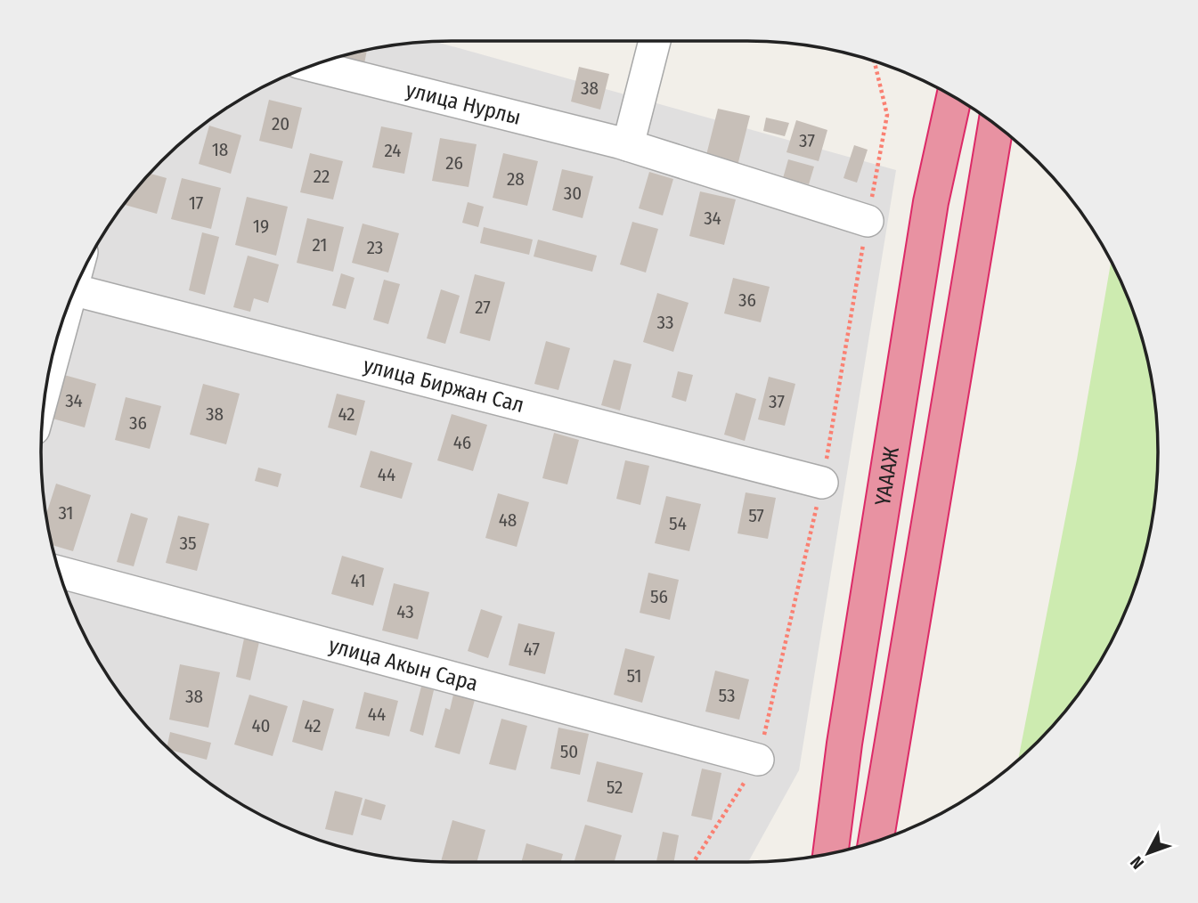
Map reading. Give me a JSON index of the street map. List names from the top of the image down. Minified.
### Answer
{"streets":{"highway":["ҮАААЖ"],"street":["улица Нурлы","улица Биржан Сал","улица Акын Сара"]},"house_numbers":["38","20","37","18","24","26","22","28","30","17","34","19","21","23","36","27","33","34","37","38","42","36","46","44","31","57","48","54","35","41","56","43","47","51","53","38","44","40","42","50","52"],"north":"bottom left"}
